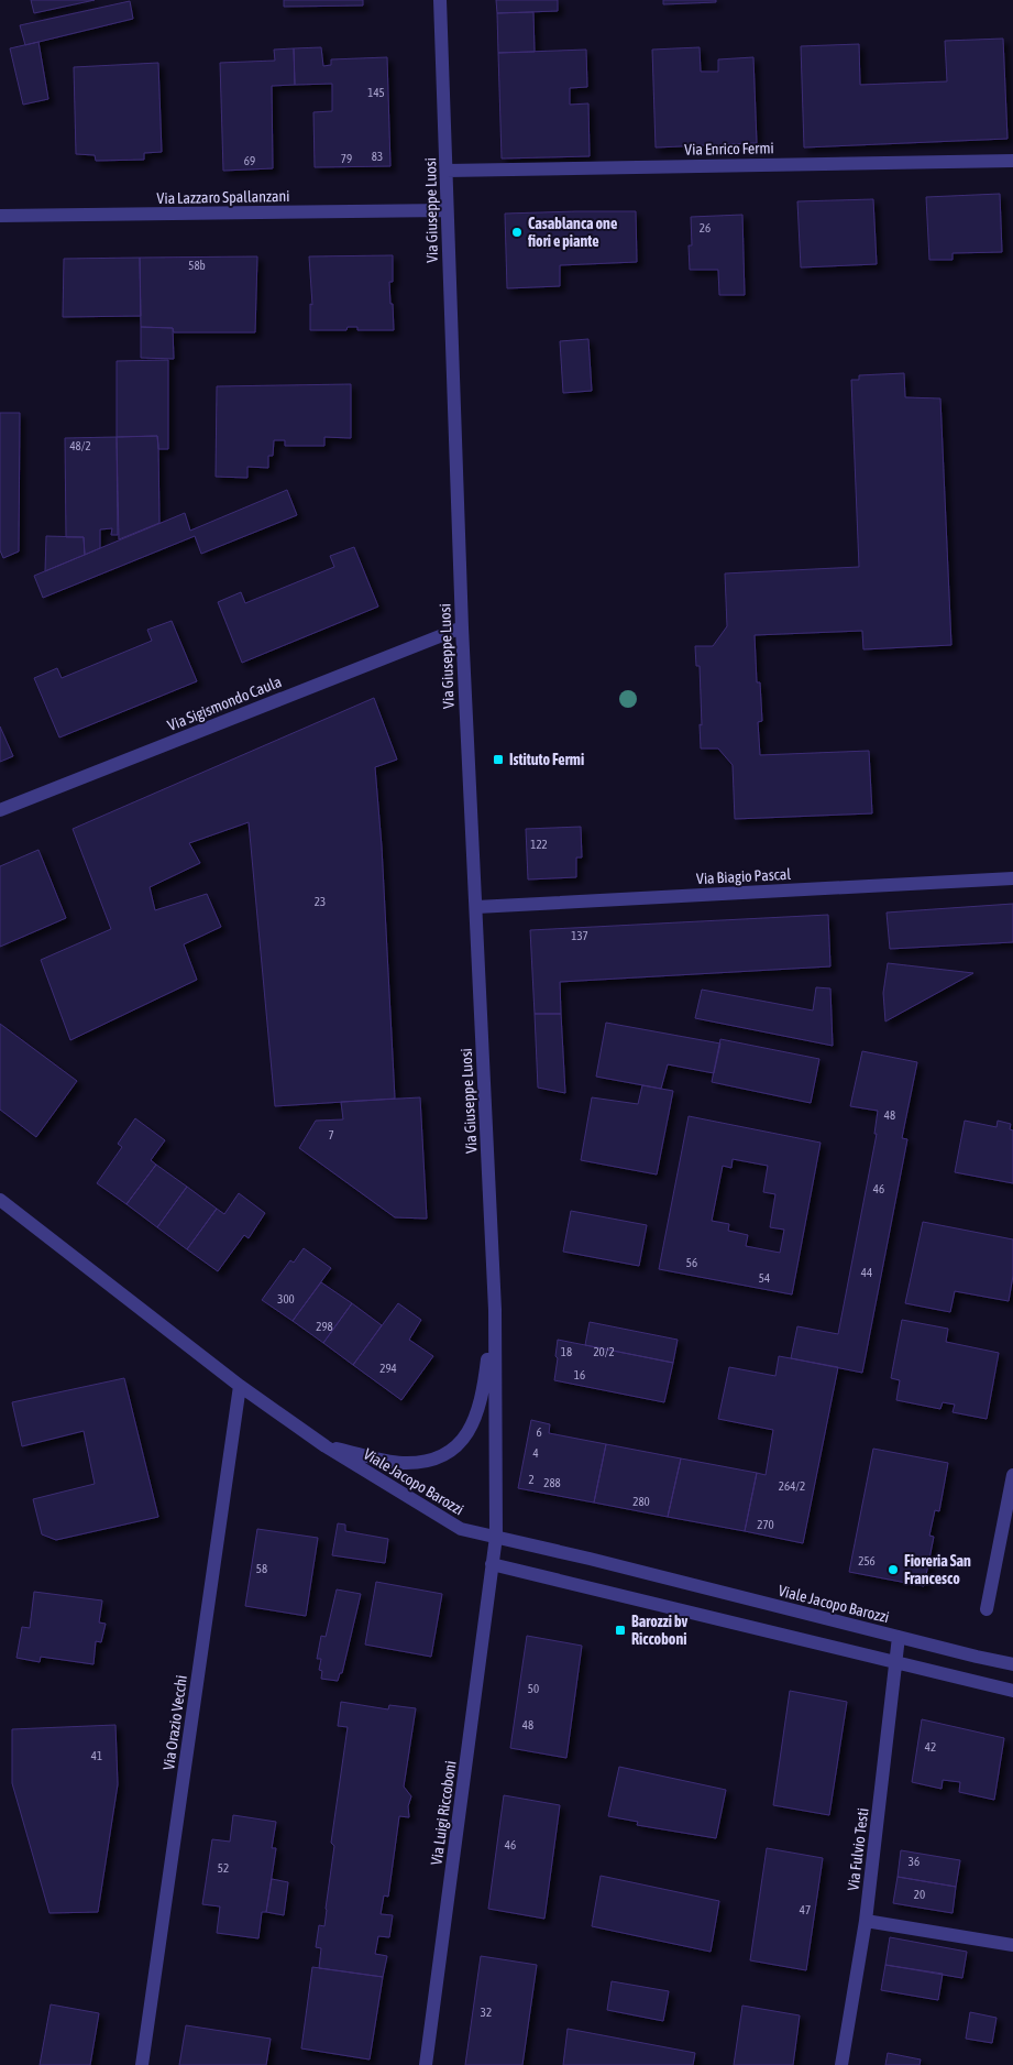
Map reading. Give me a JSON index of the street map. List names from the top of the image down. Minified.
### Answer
{"streets":{"street":["Via Enrico Fermi","Via Lazzaro Spallanzani","Via Giuseppe Luosi","Via Sigismondo Caula","Via Biagio Pascal","Viale Jacopo Barozzi","Via Orazio Vecchi","Via Luigi Riccoboni","Via Fulvio Testi"]},"crossings":[["Via Enrico Fermi","Via Giuseppe Luosi"],["Via Lazzaro Spallanzani","Via Giuseppe Luosi"],["Via Giuseppe Luosi","Via Sigismondo Caula"],["Via Giuseppe Luosi","Via Biagio Pascal"],["Via Giuseppe Luosi","Viale Jacopo Barozzi"],["Via Giuseppe Luosi","Via Luigi Riccoboni"],["Viale Jacopo Barozzi","Via Orazio Vecchi"],["Viale Jacopo Barozzi","Via Luigi Riccoboni"],["Viale Jacopo Barozzi","Via Fulvio Testi"]],"places":{"other":["Casablanca one fiori e piante","Fioreria San Francesco"],"transit":["Istituto Fermi","Barozzi bv Riccoboni"]},"house_numbers":["145","83","79","69","26","58b","48/2","122","23","137","48","7","46","56","44","54","300","298","18","20/2","294","16","6","4","2","288","264/2","280","270","256","58","50","48","42","41","46","36","52","20","47","32"]}
